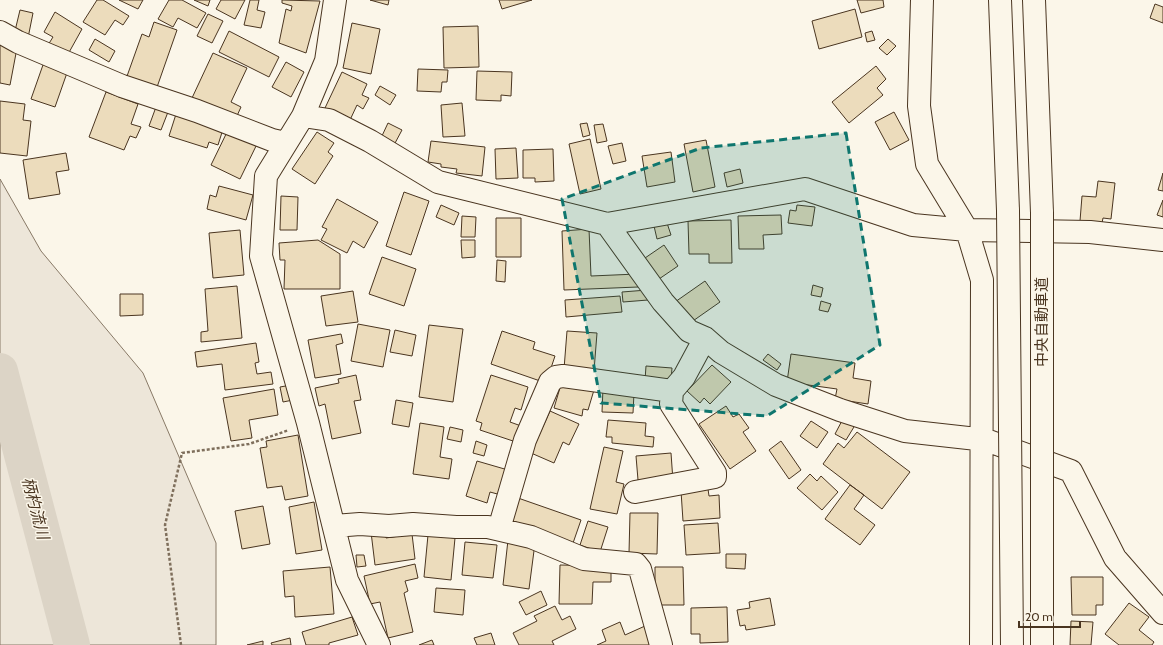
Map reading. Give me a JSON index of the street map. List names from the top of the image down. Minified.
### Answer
{"streets":{"main road":["中央自動車道"]},"water":["柄杓流川"],"scale_bar":"20 m"}
